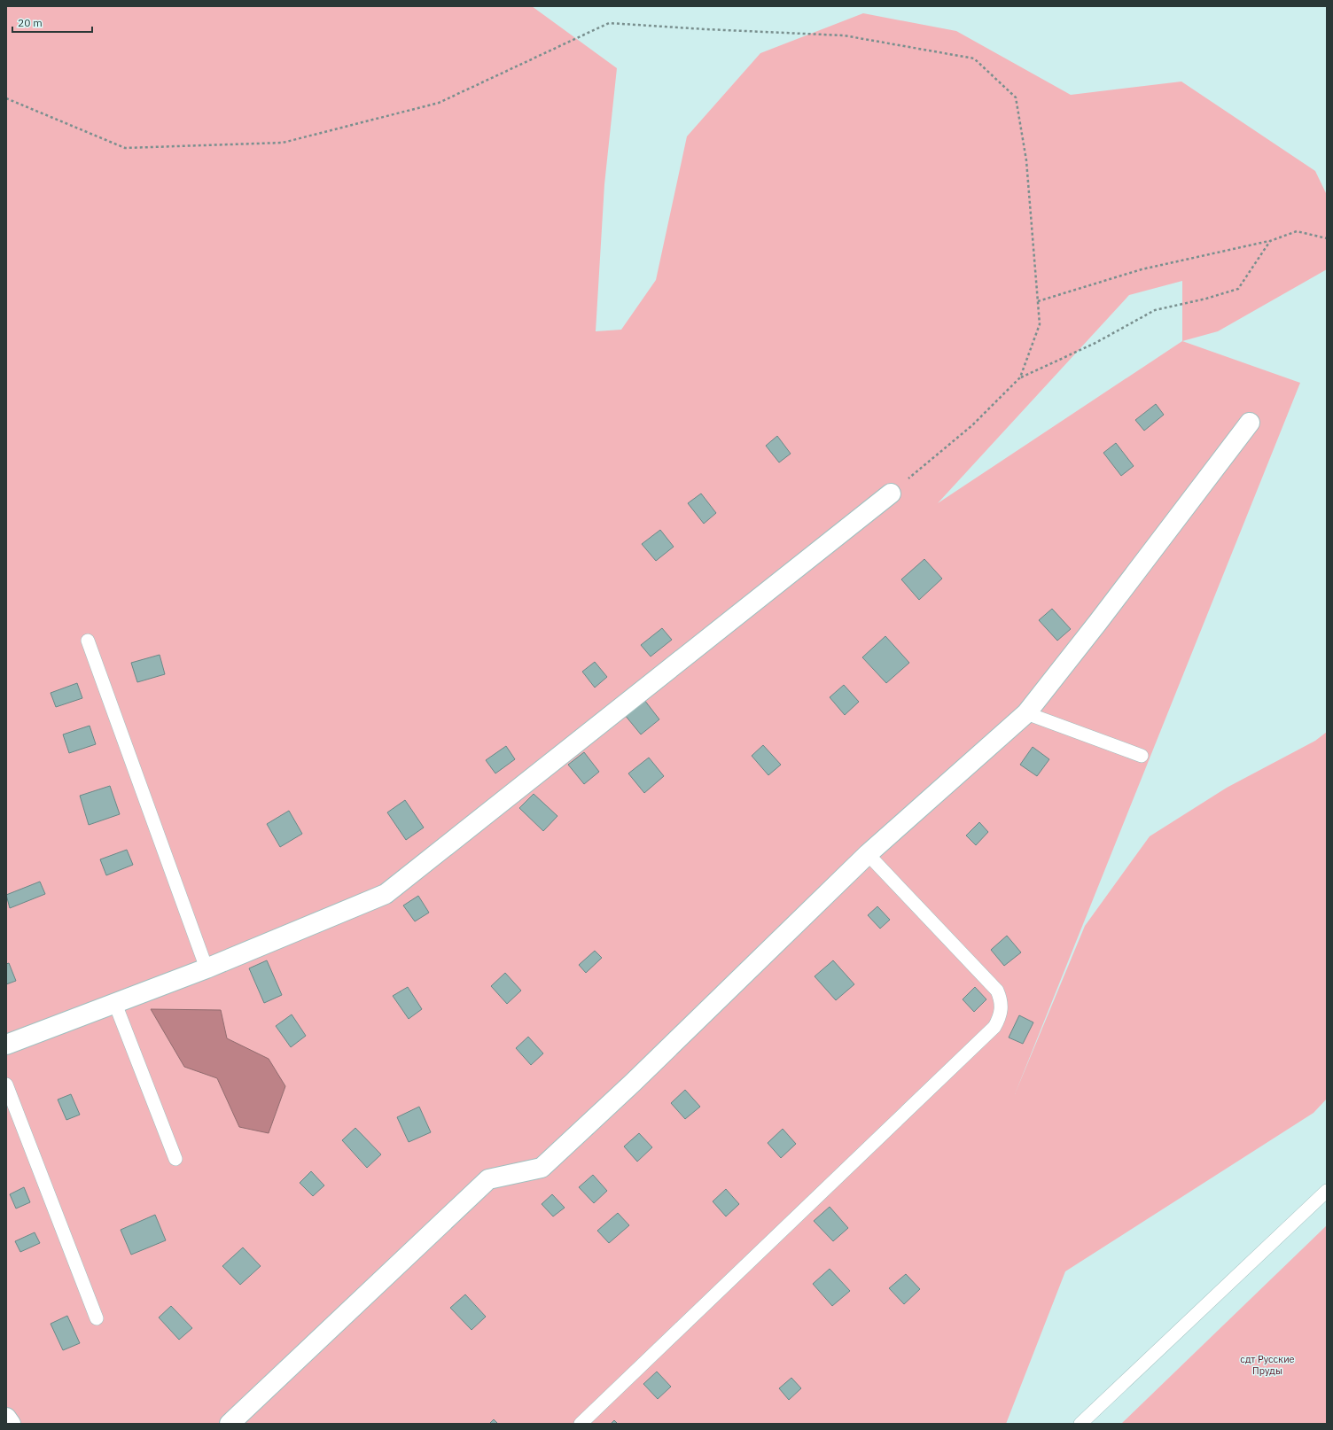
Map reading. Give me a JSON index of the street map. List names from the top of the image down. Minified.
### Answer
{"parks":["сдт Русские Пруды"],"scale_bar":"20 m"}
